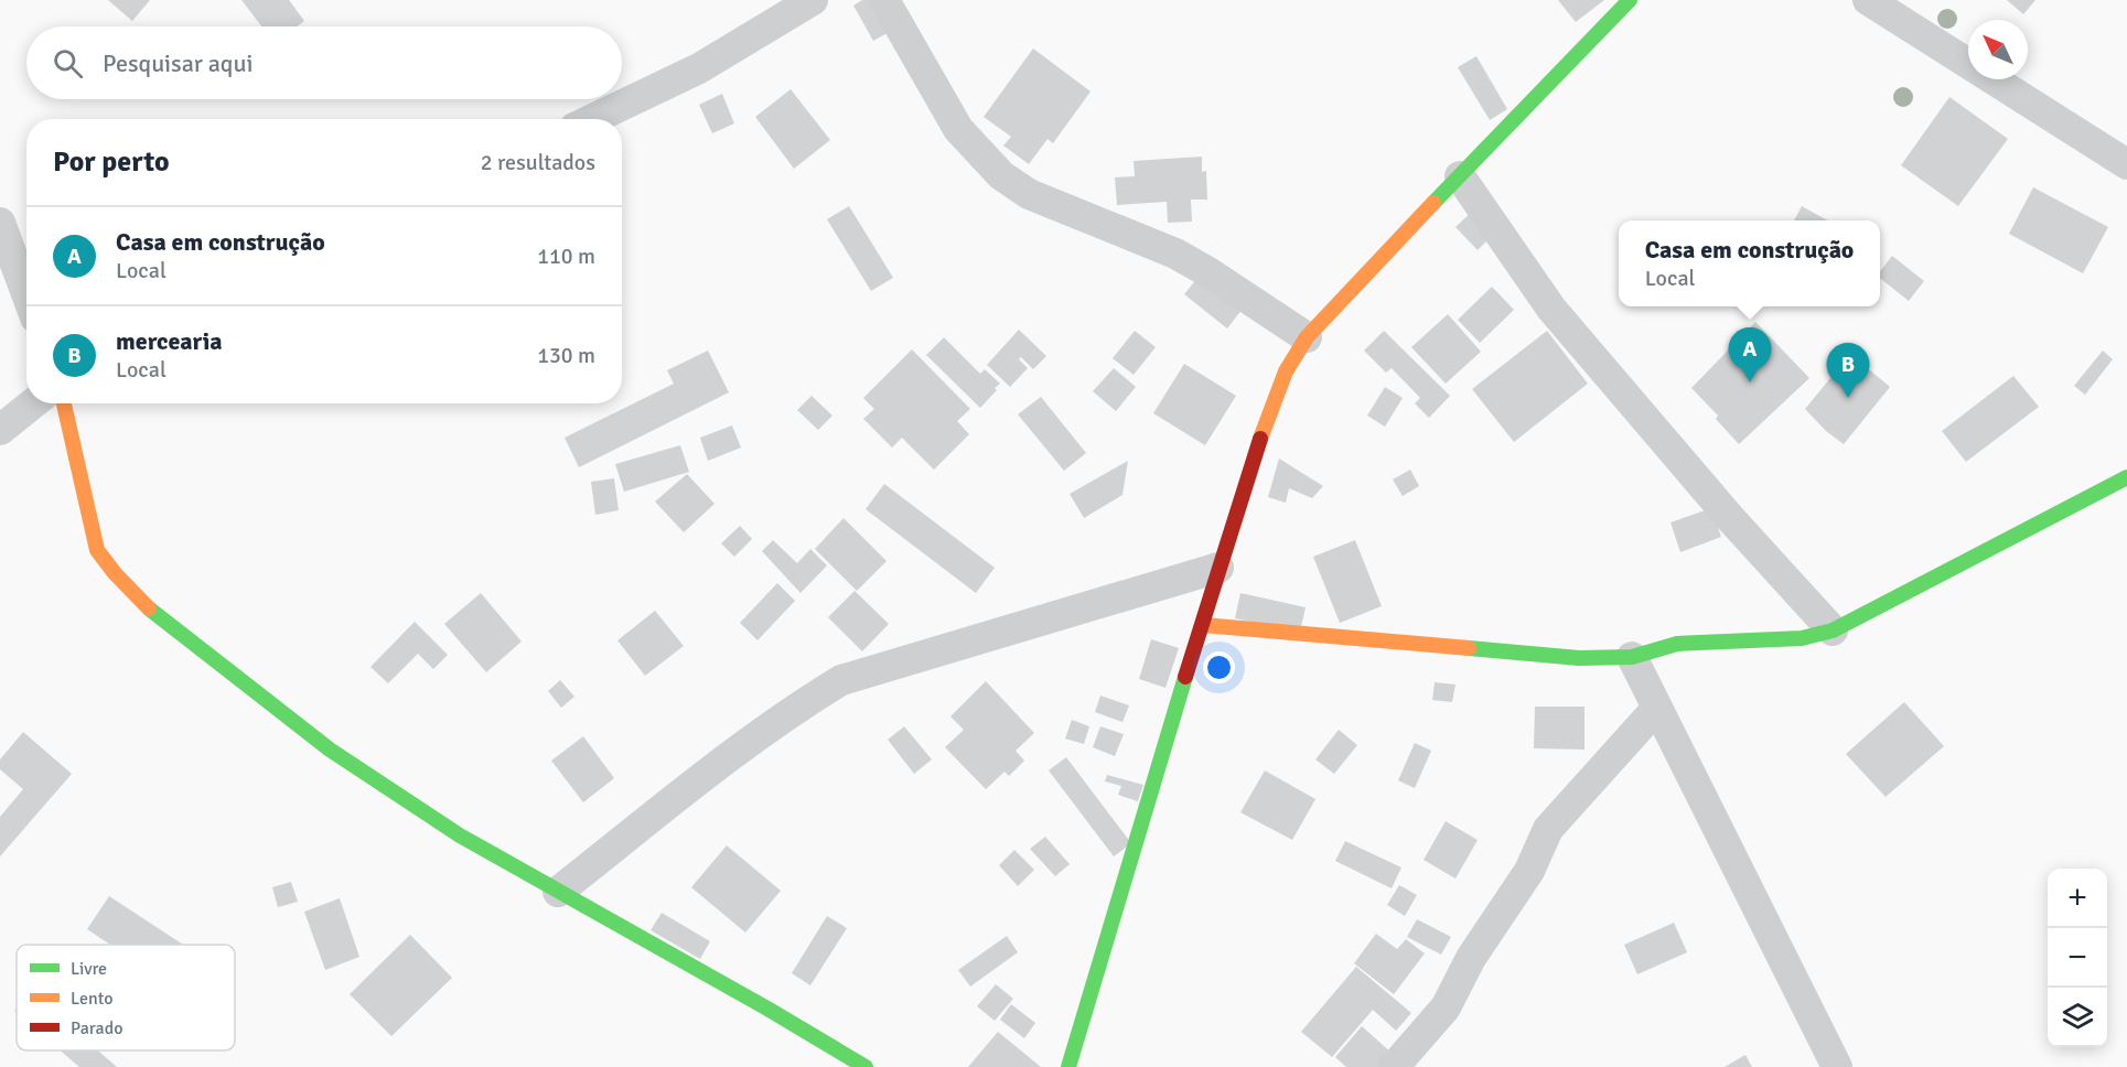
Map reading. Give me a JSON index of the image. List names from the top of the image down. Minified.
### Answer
{"legend":["Livre","Lento","Parado"],"north":"top left","page":{"search":"Pesquisar aqui","heading":["Por perto","2 resultados"],"list":[{"mark":"A","name":"Casa em construção","note":"Local","value":"110 m"},{"mark":"B","name":"mercearia","note":"Local","value":"130 m"}],"popup":["Casa em construção","Local"],"pins":["A","B"],"map_buttons":["+","−"]}}
